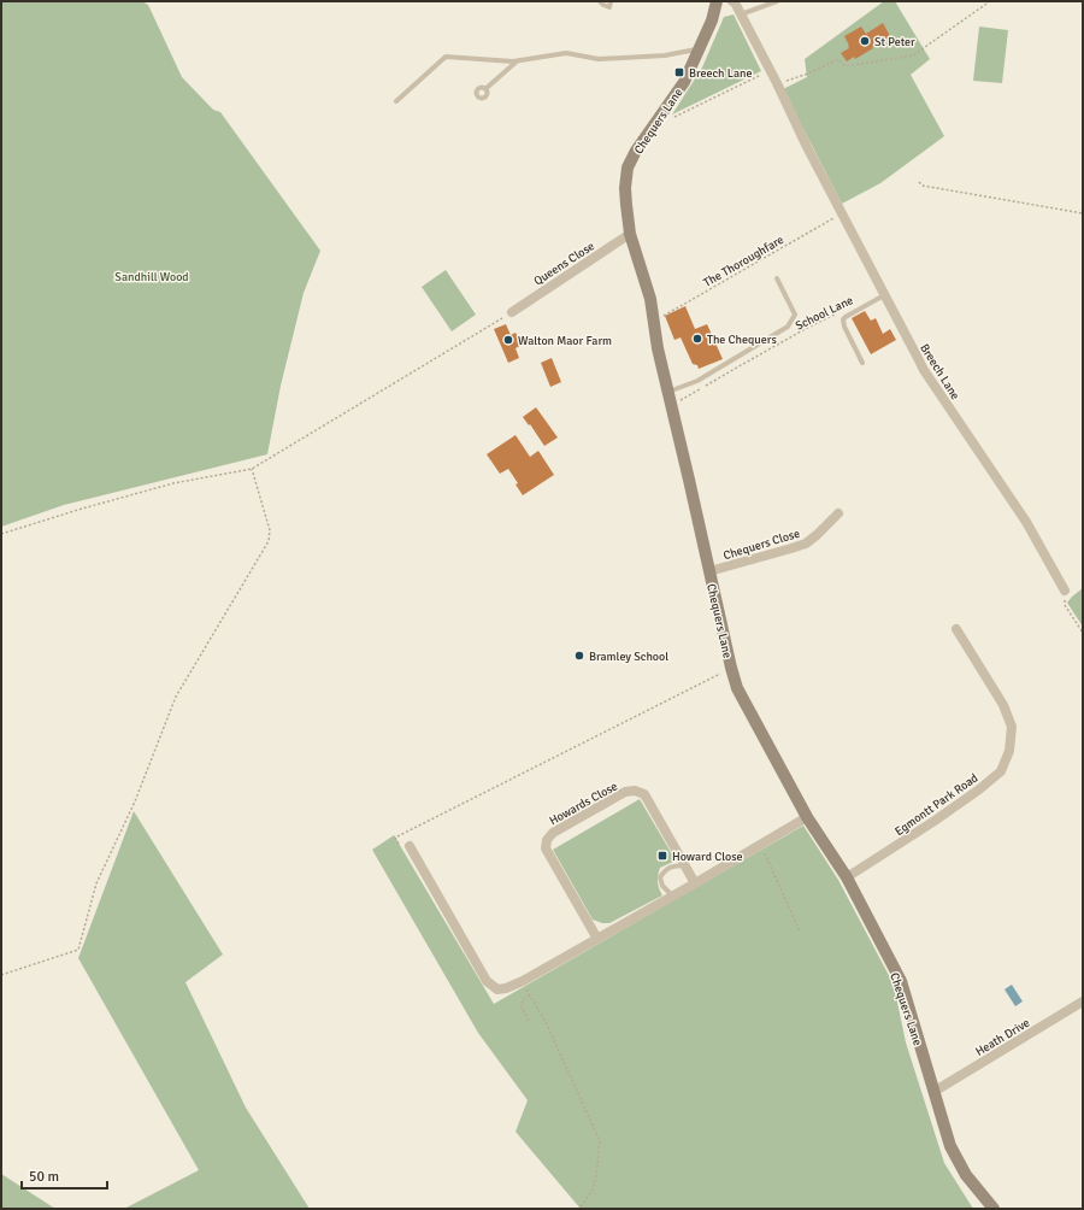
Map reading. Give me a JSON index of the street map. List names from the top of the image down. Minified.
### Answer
{"streets":{"main road":["Chequers Lane"],"street":["Queens Close","Breech Lane","Chequers Close","Howards Close","Egmontt Park Road","Heath Drive"],"path":["The Thoroughfare","School Lane"]},"crossings":[["Chequers Lane","The Thoroughfare"],["Chequers Lane","Queens Close"],["Chequers Lane","School Lane"],["Chequers Lane","Chequers Close"],["Chequers Lane","Egmontt Park Road"],["Chequers Lane","Heath Drive"],["The Thoroughfare","Breech Lane"]],"parks":["Sandhill Wood"],"places":{"other":["St Peter","The Chequers","Walton Maor Farm","Bramley School"],"transit":["Breech Lane","Howard Close"]},"scale_bar":"50 m"}
